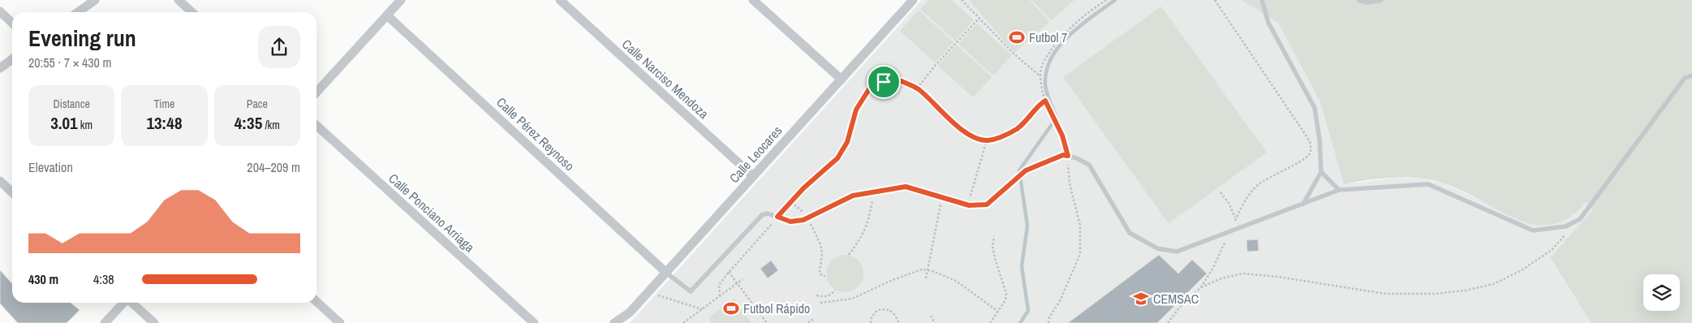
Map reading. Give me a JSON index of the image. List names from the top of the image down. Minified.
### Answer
{"streets":{"street":["Calle Narciso Mendoza","Calle Pérez Reynoso","Calle Leocares","Calle Ponciano Arriaga"]},"crossings":[["Calle Narciso Mendoza","Calle Leocares"],["Calle Pérez Reynoso","Calle Leocares"]],"places":{"sports":["Futbol 7","Futbol Rápido"],"school or university":["CEMSAC"]},"page":{"heading":["Evening run","20:55 · 7 × 430 m"],"stats":[["Distance","3.01 km"],["Time","13:48"],["Pace","4:35 /km"]],"chart":["Elevation","204–209 m"],"list":[{"name":"430 m","note":"4:38"}]}}
